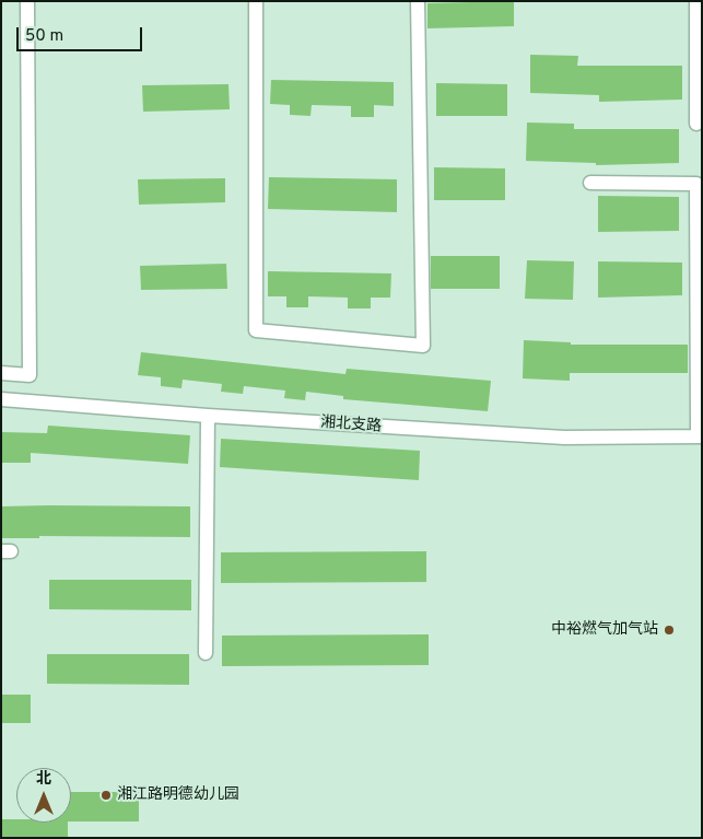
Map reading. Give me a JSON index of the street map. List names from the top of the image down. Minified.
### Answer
{"streets":{"street":["湘北支路"]},"places":["中裕燃气加气站","湘江路明德幼儿园"],"scale_bar":"50 m","north":"top"}
